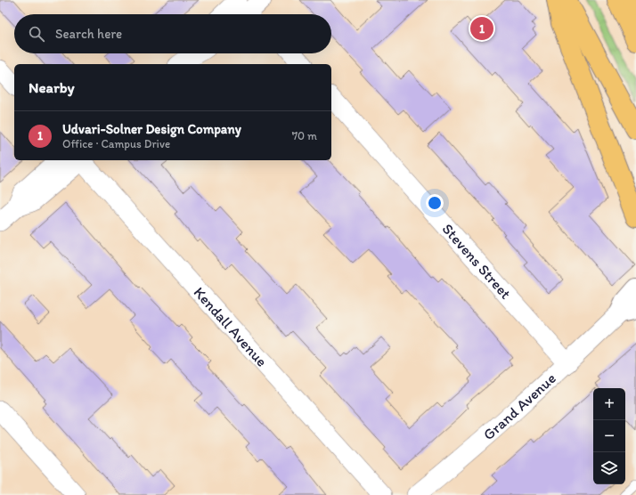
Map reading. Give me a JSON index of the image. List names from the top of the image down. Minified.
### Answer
{"streets":{"street":["Stevens Street","Kendall Avenue","Grand Avenue"]},"crossings":[["Stevens Street","Grand Avenue"]],"page":{"search":"Search here","pins":"1","heading":"Nearby","list":[{"mark":"1","name":"Udvari-Solner Design Company","note":"Office · Campus Drive","value":"70 m"}],"map_buttons":["+","−"]}}
